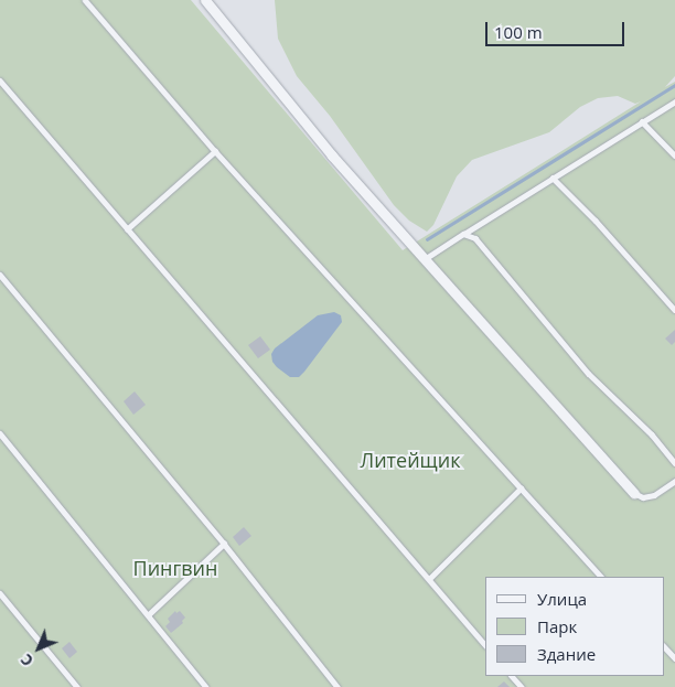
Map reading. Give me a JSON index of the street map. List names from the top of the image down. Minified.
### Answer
{"parks":["Литейщик","Пингвин"],"legend":["Улица","Парк","Здание"],"scale_bar":"100 m","north":"bottom left"}
